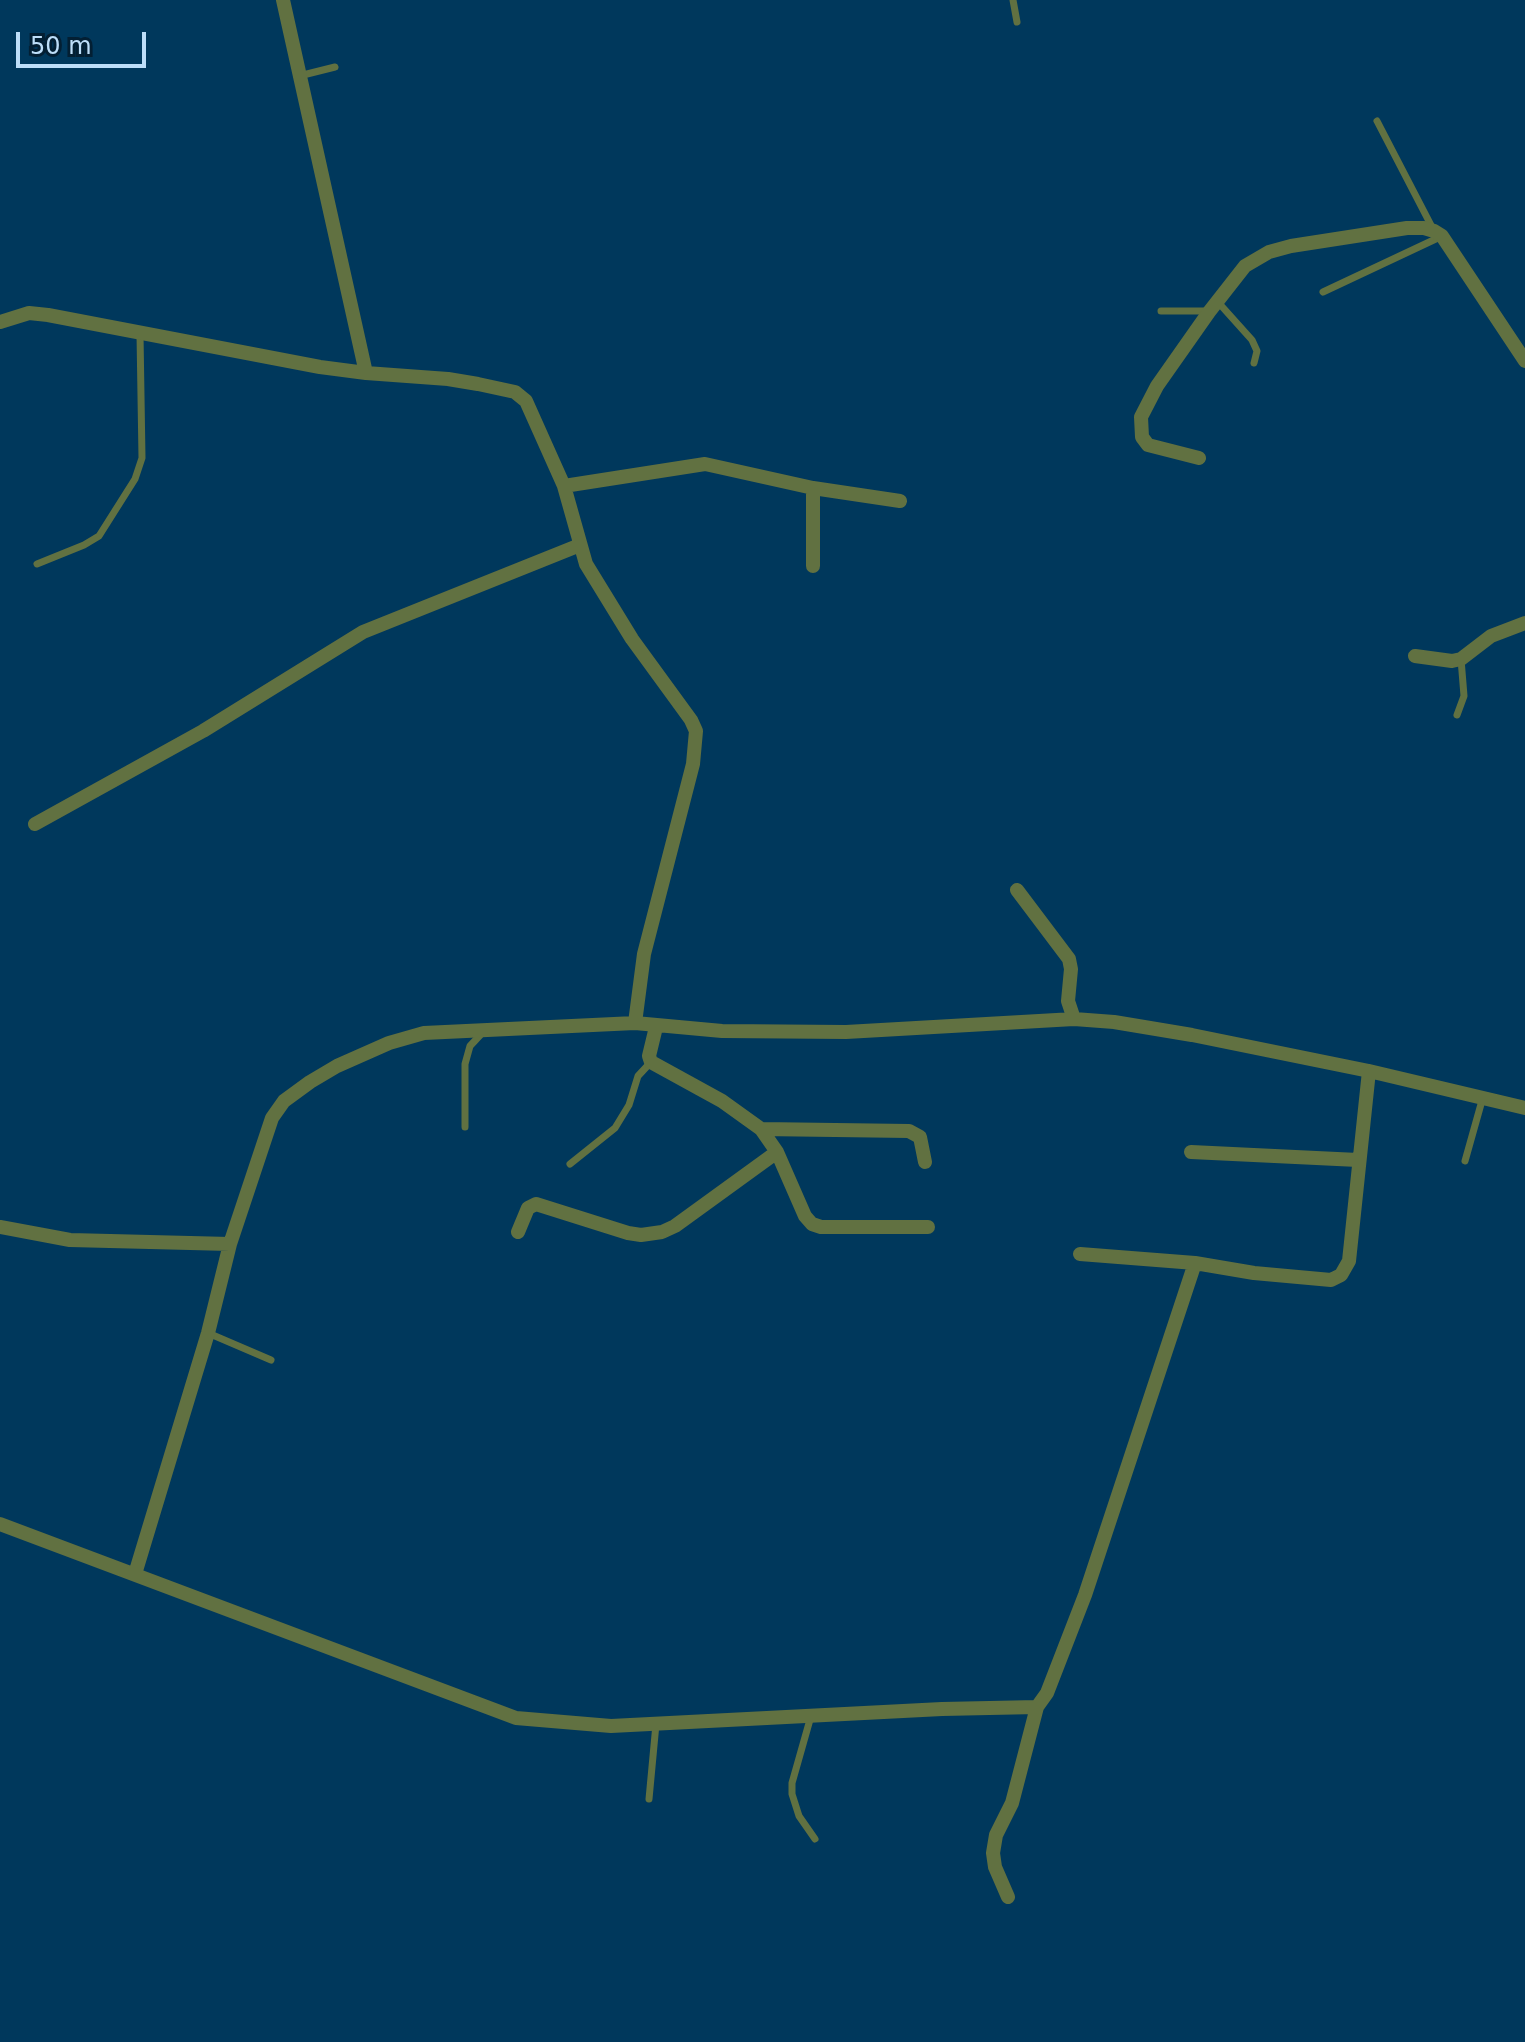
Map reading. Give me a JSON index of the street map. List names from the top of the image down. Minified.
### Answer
{"scale_bar":"50 m"}
